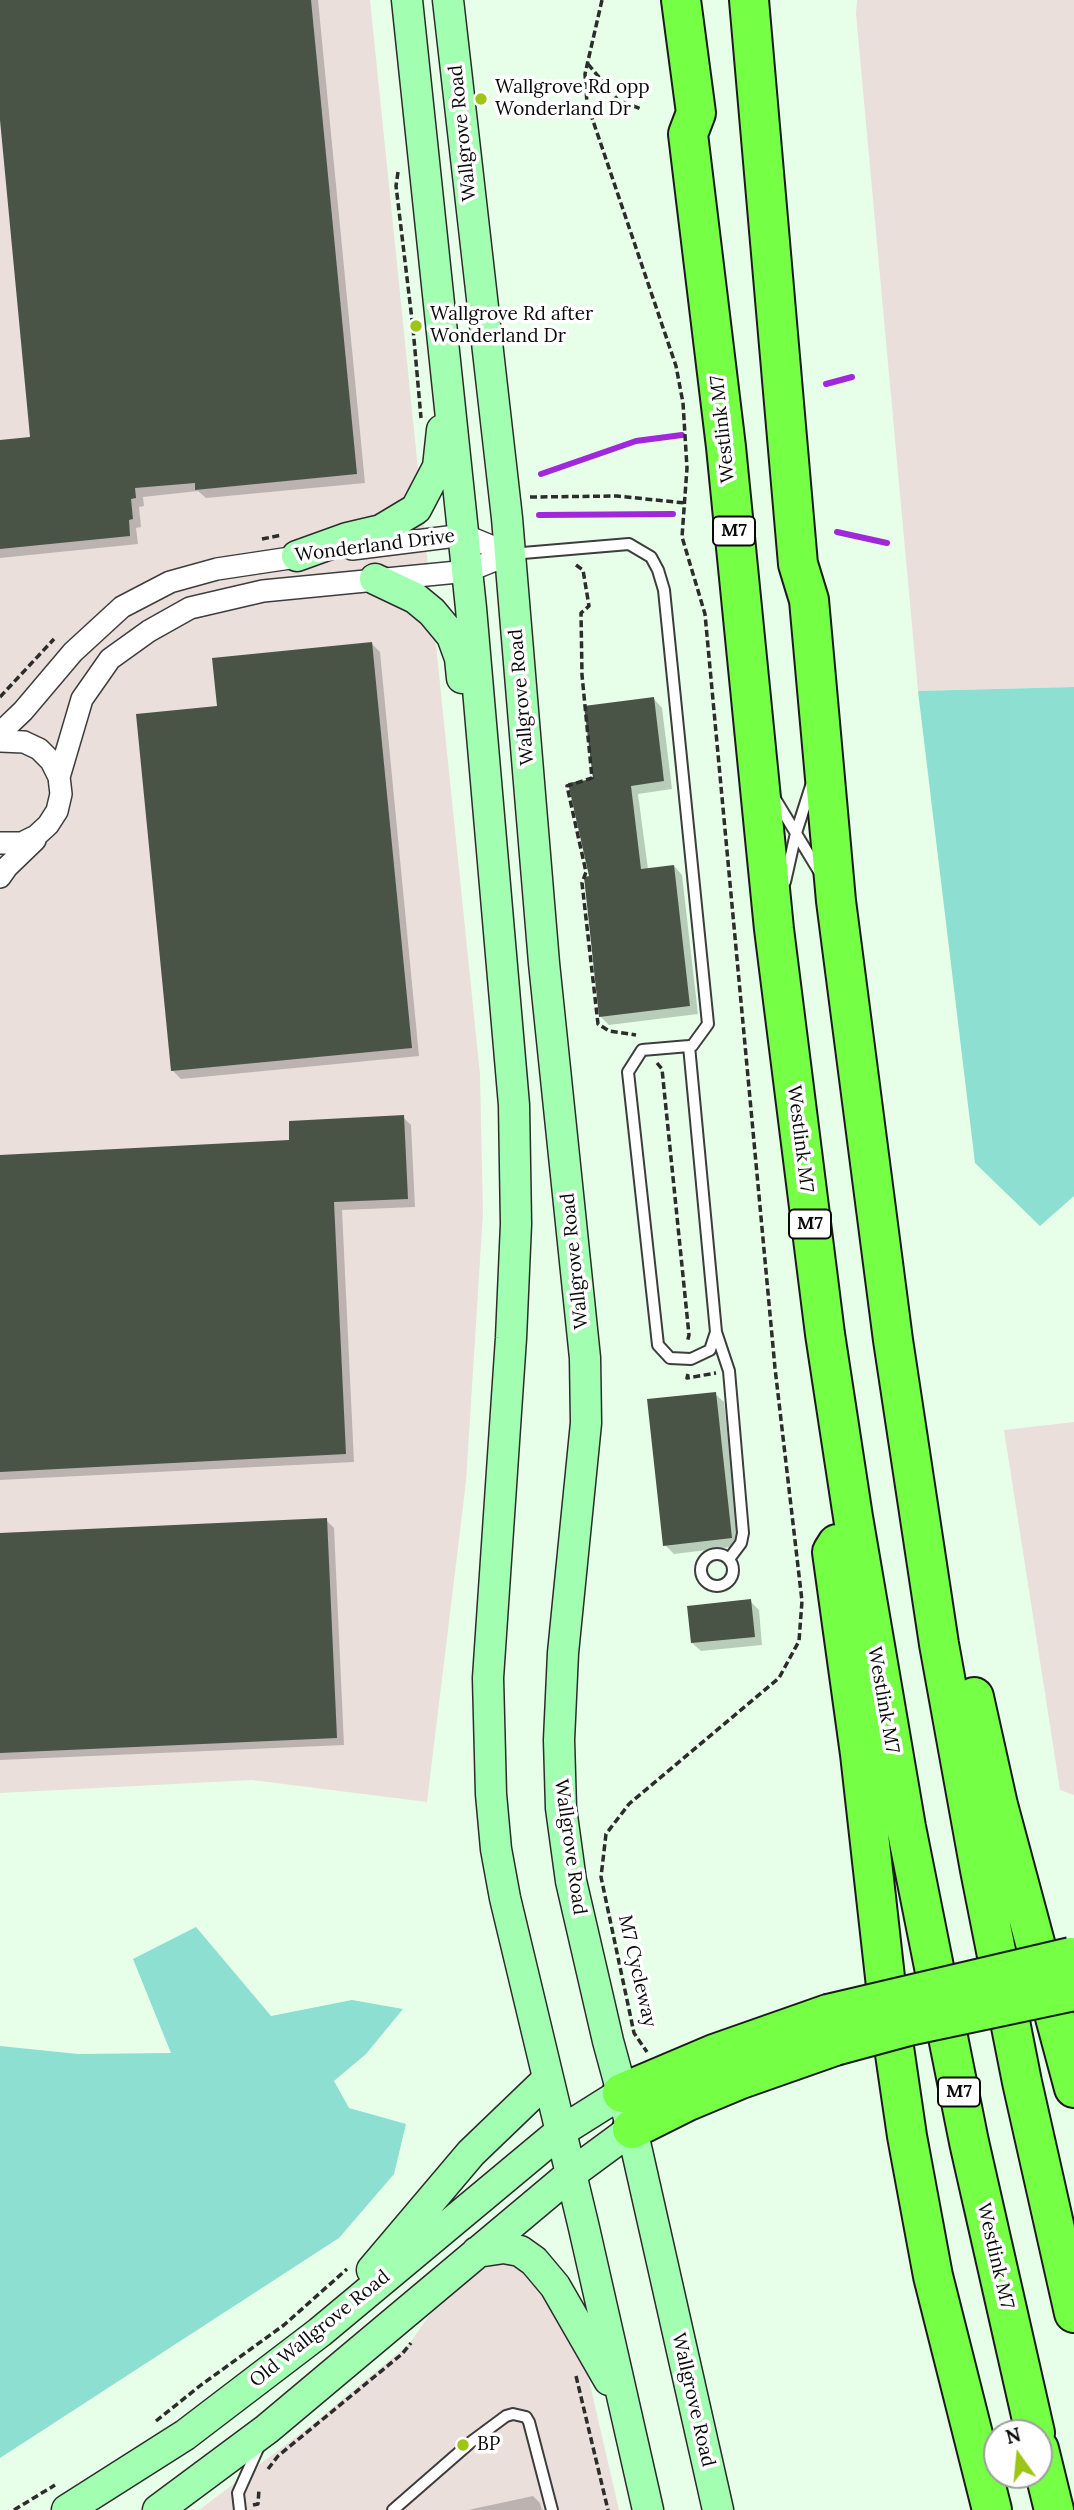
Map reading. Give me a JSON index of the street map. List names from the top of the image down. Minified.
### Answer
{"streets":{"highway":["Westlink M7","M7"],"main road":["Wallgrove Road","Old Wallgrove Road"],"street":["Wonderland Drive"],"path":["M7 Cycleway"]},"crossings":[["Wallgrove Road","Wonderland Drive"],["Wallgrove Road","Old Wallgrove Road"],["Westlink M7","M7"]],"places":["Wallgrove Rd opp Wonderland Dr","Wallgrove Rd after Wonderland Dr","BP"],"north":"top"}
